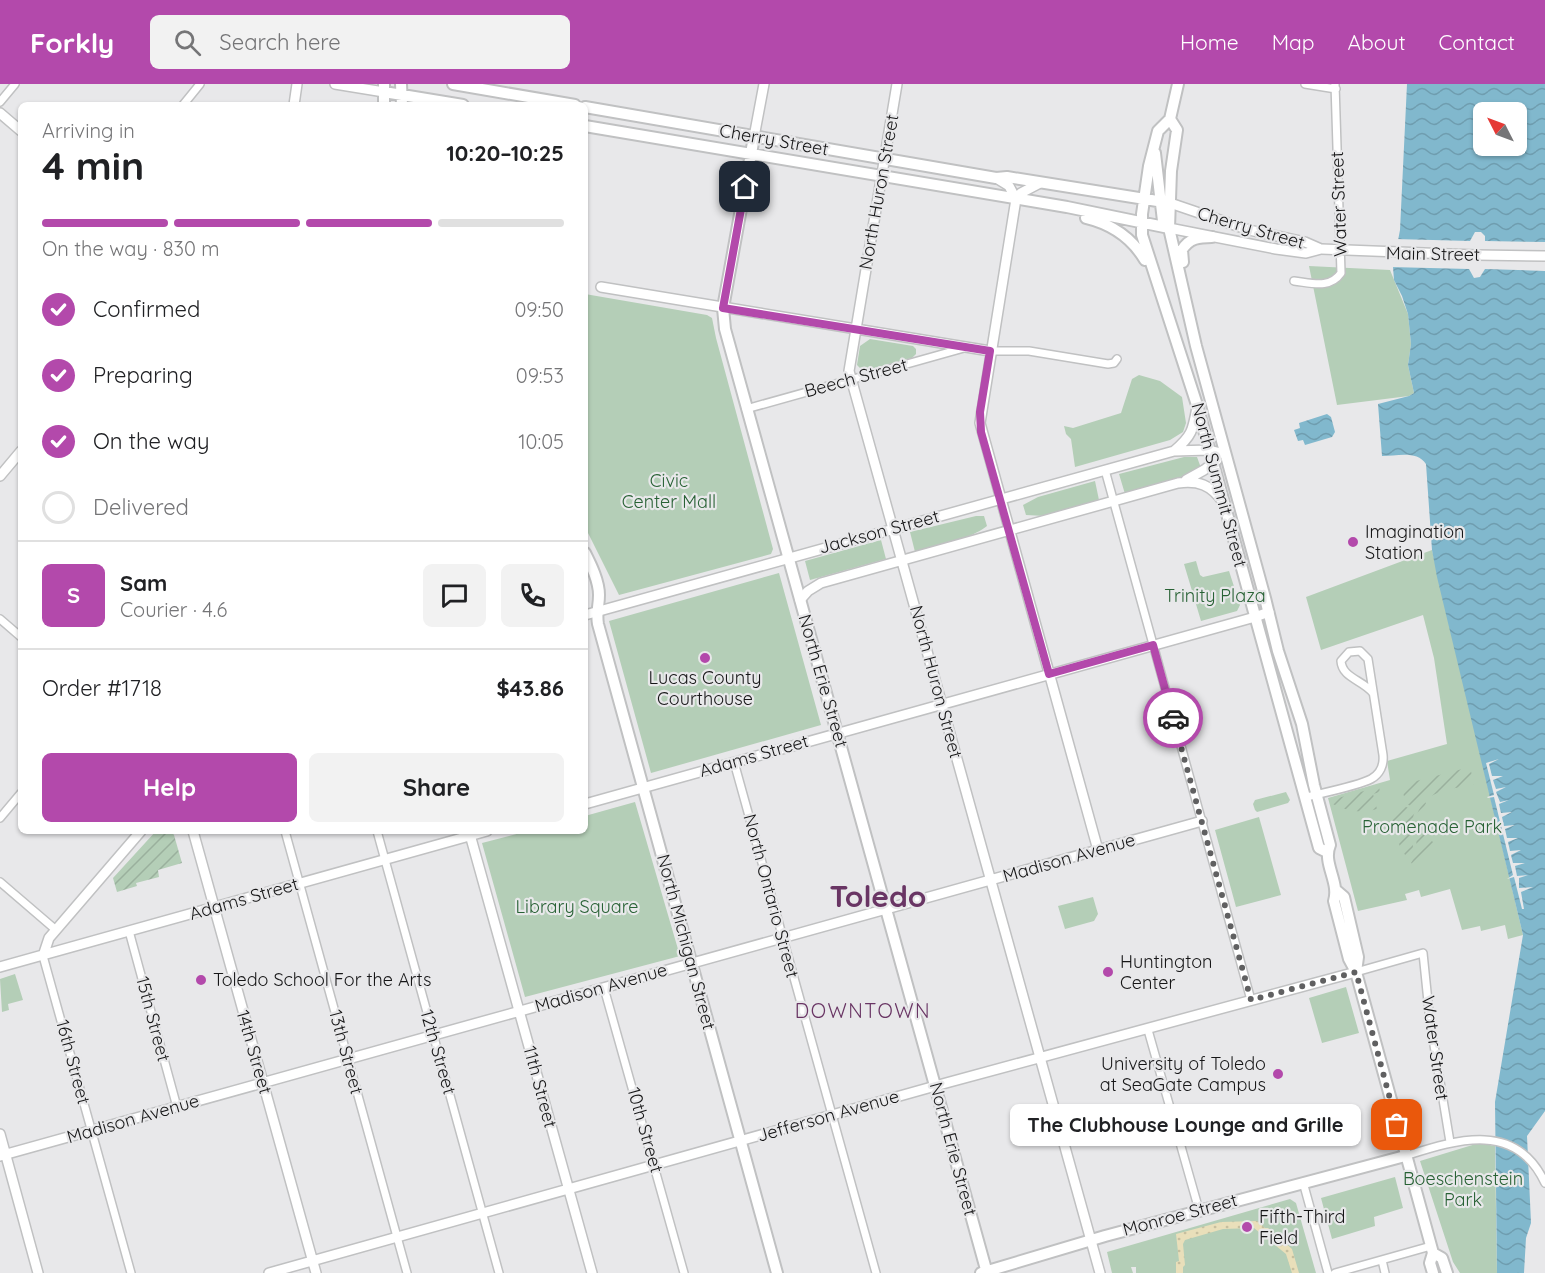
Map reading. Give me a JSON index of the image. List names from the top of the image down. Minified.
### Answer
{"streets":{"main road":["Cherry Street","North Summit Street","North Erie Street","North Michigan Street","Monroe Street"],"street":["North Huron Street","Water Street","Main Street","Beech Street","Jackson Street","Adams Street","Madison Avenue","North Ontario Street","15th Street","14th Street","13th Street","12th Street","16th Street","11th Street","Jefferson Avenue","10th Street"]},"crossings":[["Cherry Street","North Huron Street"],["Cherry Street","Main Street"],["Cherry Street","North Summit Street"],["Cherry Street","North Erie Street"],["North Huron Street","Beech Street"],["North Huron Street","Jackson Street"],["North Huron Street","Adams Street"],["North Huron Street","Madison Avenue"],["North Huron Street","Jefferson Avenue"],["North Huron Street","Monroe Street"],["Water Street","Jefferson Avenue"],["Water Street","Monroe Street"],["Beech Street","North Erie Street"],["North Summit Street","Jackson Street"],["North Summit Street","Adams Street"],["North Summit Street","Jefferson Avenue"],["North Summit Street","Monroe Street"],["Jackson Street","North Erie Street"],["Jackson Street","North Michigan Street"],["North Erie Street","Adams Street"],["North Erie Street","Madison Avenue"],["North Erie Street","Jefferson Avenue"],["North Erie Street","Monroe Street"],["Adams Street","North Ontario Street"],["Adams Street","North Michigan Street"],["Adams Street","15th Street"],["Adams Street","14th Street"],["Adams Street","13th Street"],["Adams Street","12th Street"],["Adams Street","16th Street"],["Madison Avenue","North Ontario Street"],["Madison Avenue","North Michigan Street"],["Madison Avenue","15th Street"],["Madison Avenue","14th Street"],["Madison Avenue","13th Street"],["Madison Avenue","12th Street"],["Madison Avenue","16th Street"],["Madison Avenue","11th Street"],["Madison Avenue","10th Street"],["North Ontario Street","Jefferson Avenue"],["North Michigan Street","Jefferson Avenue"],["14th Street","Jefferson Avenue"],["13th Street","Jefferson Avenue"],["12th Street","Jefferson Avenue"],["11th Street","Jefferson Avenue"],["Jefferson Avenue","10th Street"]],"districts":["Toledo","DOWNTOWN"],"parks":["Civic Center Mall","Trinity Plaza","Promenade Park","Library Square","Boeschenstein Park"],"places":["Imagination Station","Lucas County Courthouse","Huntington Center","Toledo School For the Arts","University of Toledo at SeaGate Campus","The Clubhouse Lounge and Grille","Fifth-Third Field"],"north":"top left","page":{"header":"Forkly","search":"Search here","nav":["Home","Map","About","Contact"],"heading":["4 min","Arriving in","10:20–10:25"],"panel":["Sam","Courier · 4.6","Order #1718","$43.86"],"bar":"On the way · 830 m","list":[["Confirmed","09:50"],["Preparing","09:53"],["On the way","10:05"],"Delivered"],"round":"S","buttons":["Help","Share"],"bubble":"The Clubhouse Lounge and Grille"}}
